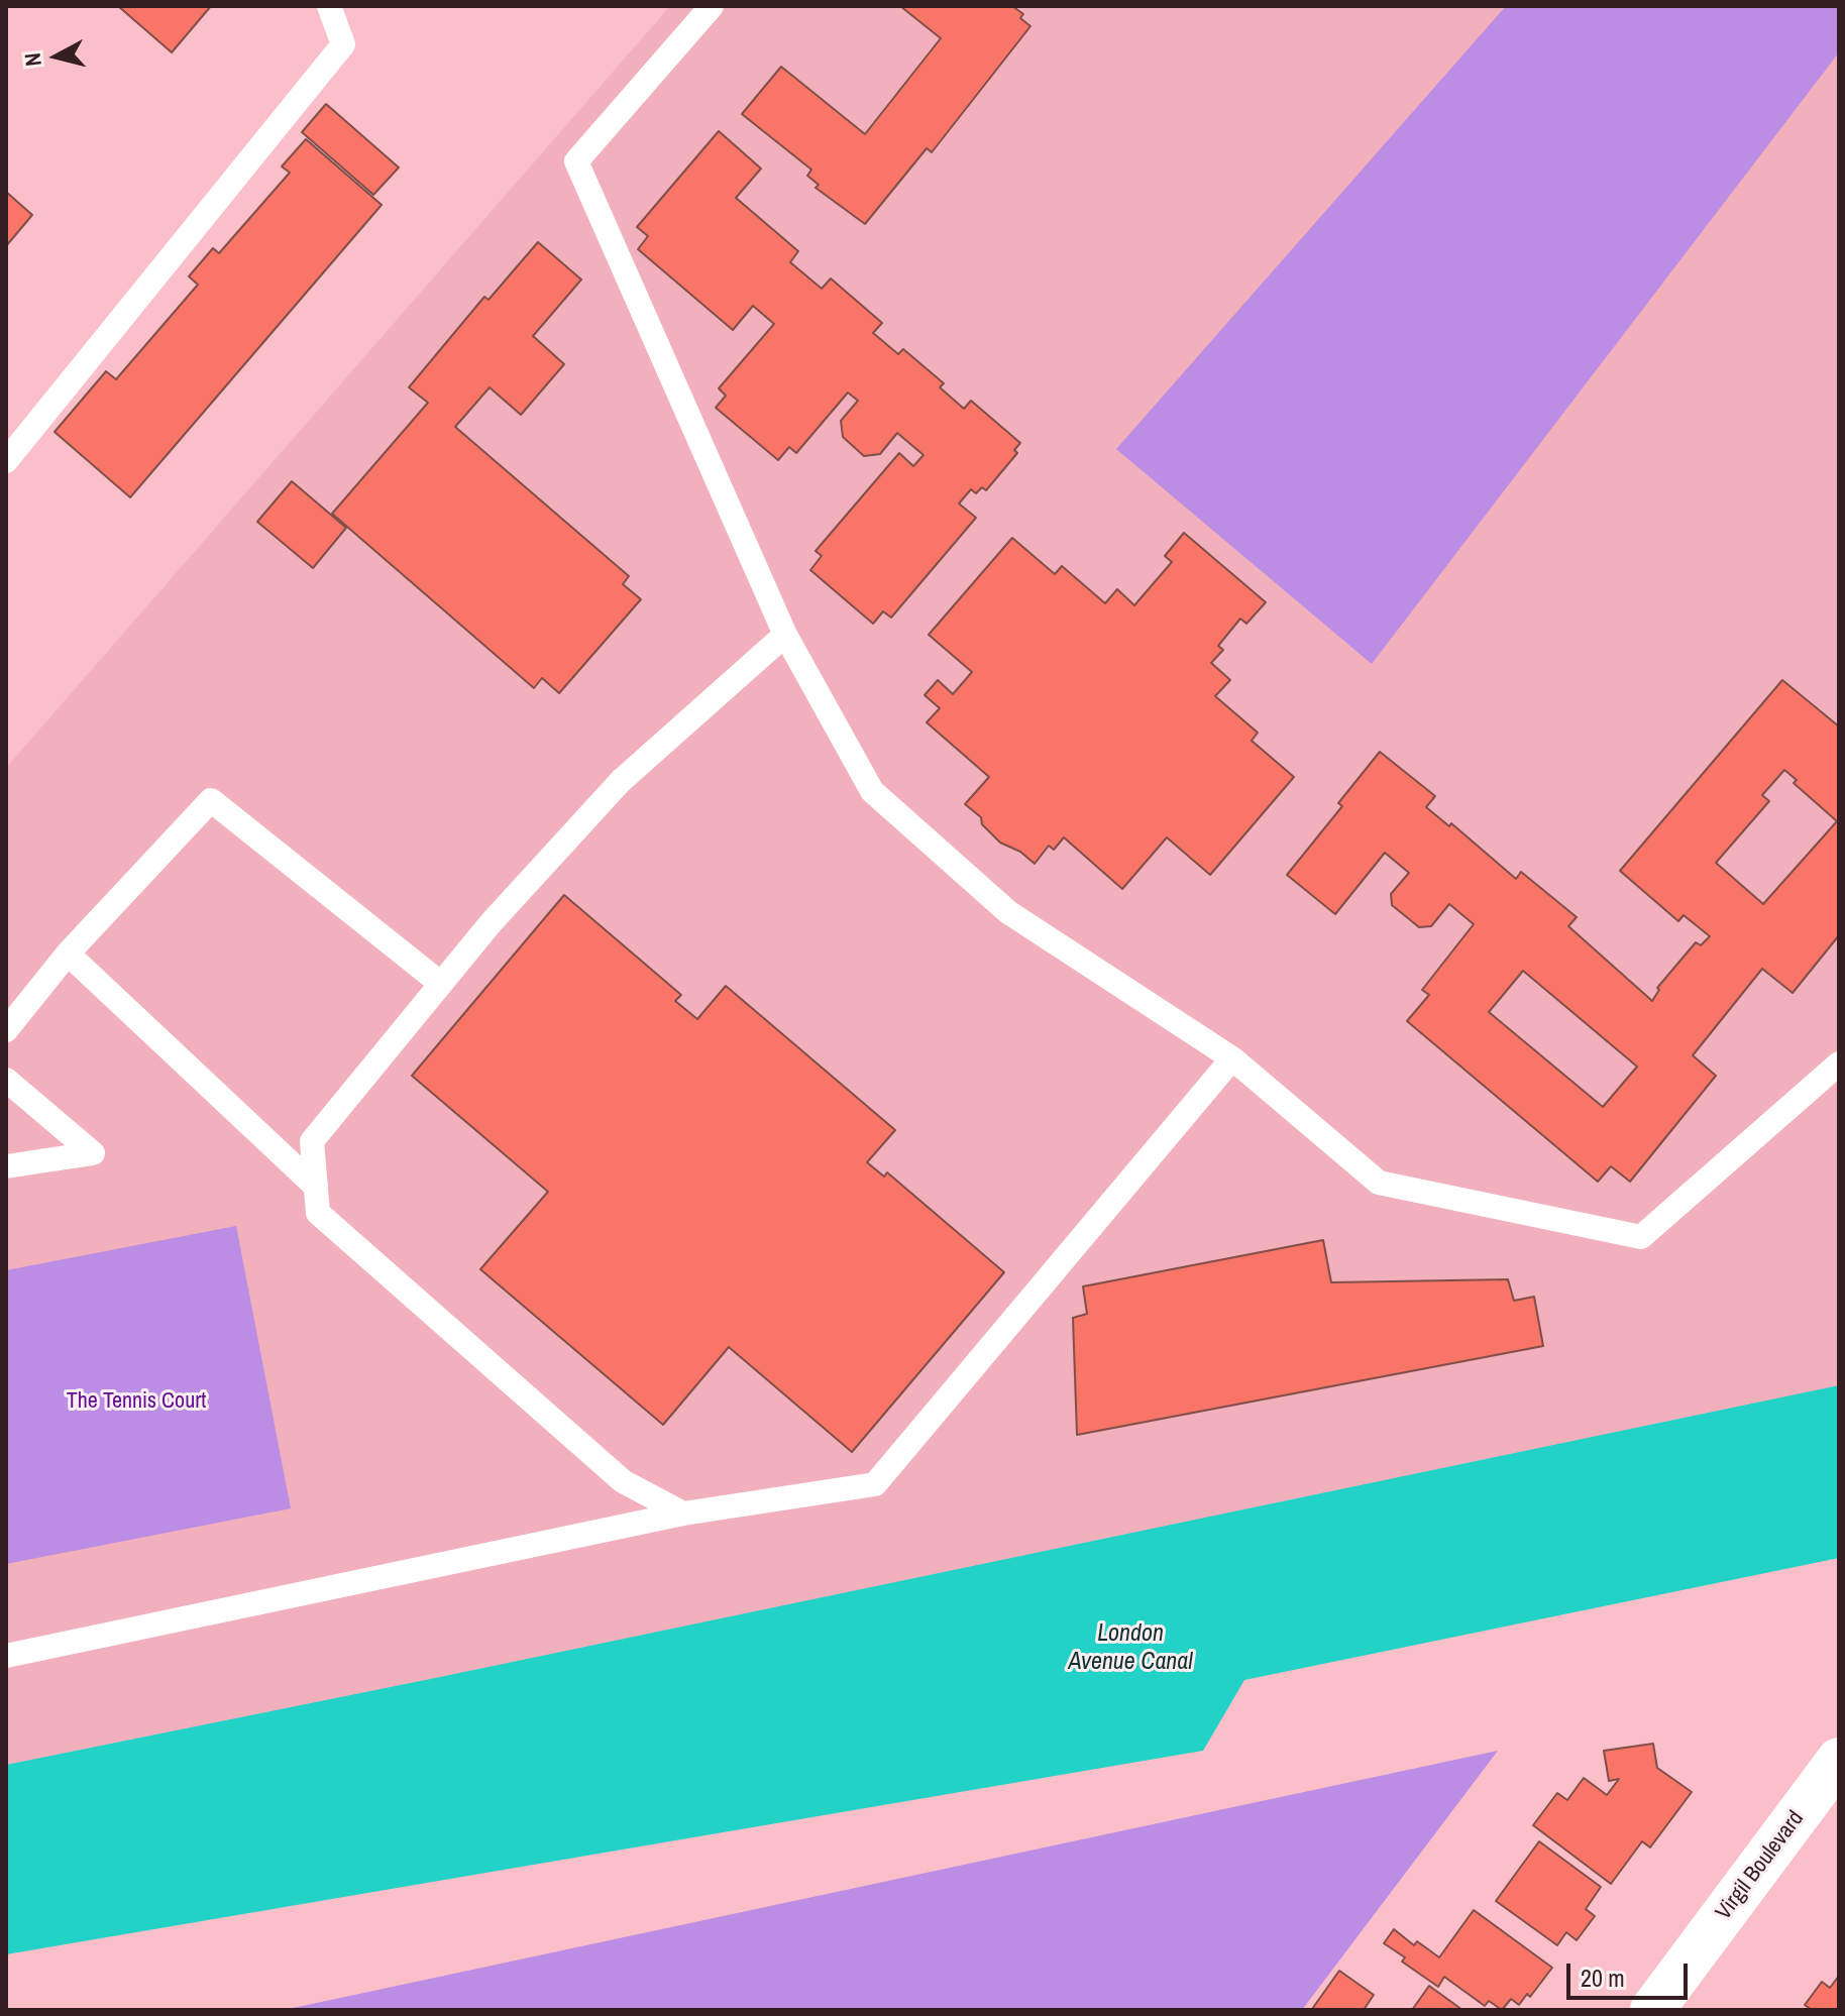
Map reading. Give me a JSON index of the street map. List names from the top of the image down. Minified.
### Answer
{"streets":{"street":["Virgil Boulevard"]},"water":["London Avenue Canal"],"parks":["The Tennis Court"],"scale_bar":"20 m","north":"left"}
